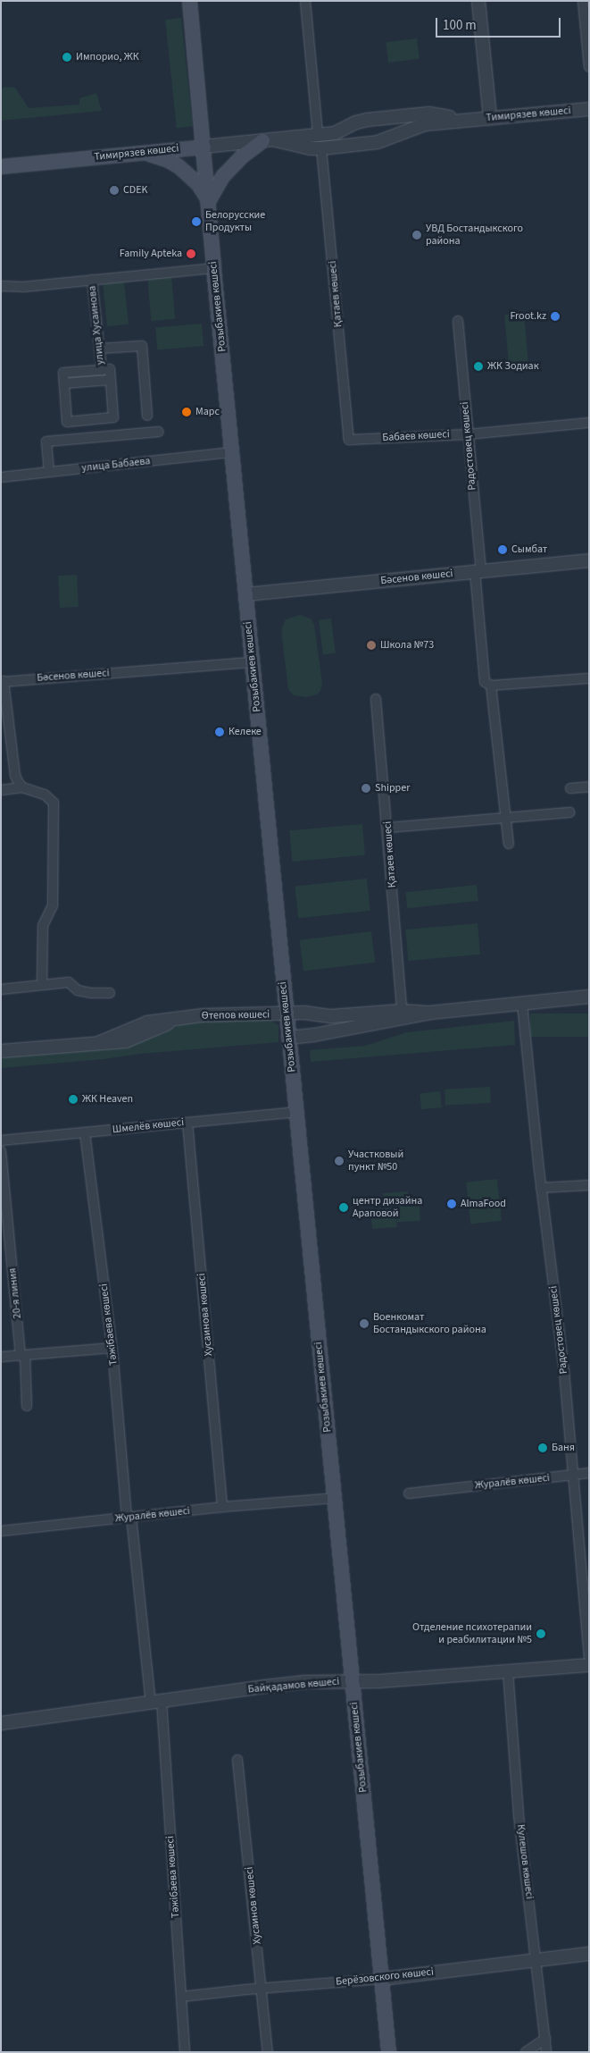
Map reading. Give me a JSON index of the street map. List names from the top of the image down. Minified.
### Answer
{"streets":{"main road":["Тимирязев көшесі","Розыбакиев көшесі"],"street":["Қатаев көшесі","улица Хусаинова","Бабаев көшесі","Радостовец көшесі","улица Бабаева","Бәсенов көшесі","Өтепов көшесі","Шмелёв көшесі","20-я линия","Хусаинова көшесі","Тәжібаева көшесі","Журалёв көшесі","Байқадамов көшесі","Кулешов көшесі","Хусаинов көшесі","Берёзовского көшесі"]},"crossings":[["Тимирязев көшесі","Қатаев көшесі"],["Тимирязев көшесі","Розыбакиев көшесі"],["Қатаев көшесі","Бабаев көшесі"],["Қатаев көшесі","Өтепов көшесі"],["Розыбакиев көшесі","улица Бабаева"],["Розыбакиев көшесі","Бәсенов көшесі"],["Розыбакиев көшесі","Өтепов көшесі"],["Розыбакиев көшесі","Шмелёв көшесі"],["Розыбакиев көшесі","Журалёв көшесі"],["Розыбакиев көшесі","Байқадамов көшесі"],["Розыбакиев көшесі","Берёзовского көшесі"],["Бабаев көшесі","Радостовец көшесі"],["Радостовец көшесі","Бәсенов көшесі"],["Радостовец көшесі","Өтепов көшесі"],["Радостовец көшесі","Журалёв көшесі"],["Шмелёв көшесі","Хусаинова көшесі"],["Шмелёв көшесі","Тәжібаева көшесі"],["Хусаинова көшесі","Журалёв көшесі"],["Тәжібаева көшесі","Журалёв көшесі"],["Тәжібаева көшесі","Байқадамов көшесі"],["Тәжібаева көшесі","Берёзовского көшесі"],["Байқадамов көшесі","Кулешов көшесі"],["Кулешов көшесі","Берёзовского көшесі"],["Хусаинов көшесі","Берёзовского көшесі"]],"places":["Импорио, ЖК","CDEK","Белорусские Продукты","УВД Бостандыкского района","Family Apteka","Froot.kz","ЖК Зодиак","Марс","Сымбат","Школа №73","Келеке","Shipper","ЖК Heaven","Участковый пункт №50","AlmaFood","центр дизайна Араповой","Военкомат Бостандыкского района","Баня","Отделение психотерапии и реабилитации №5"],"scale_bar":"100 m"}
